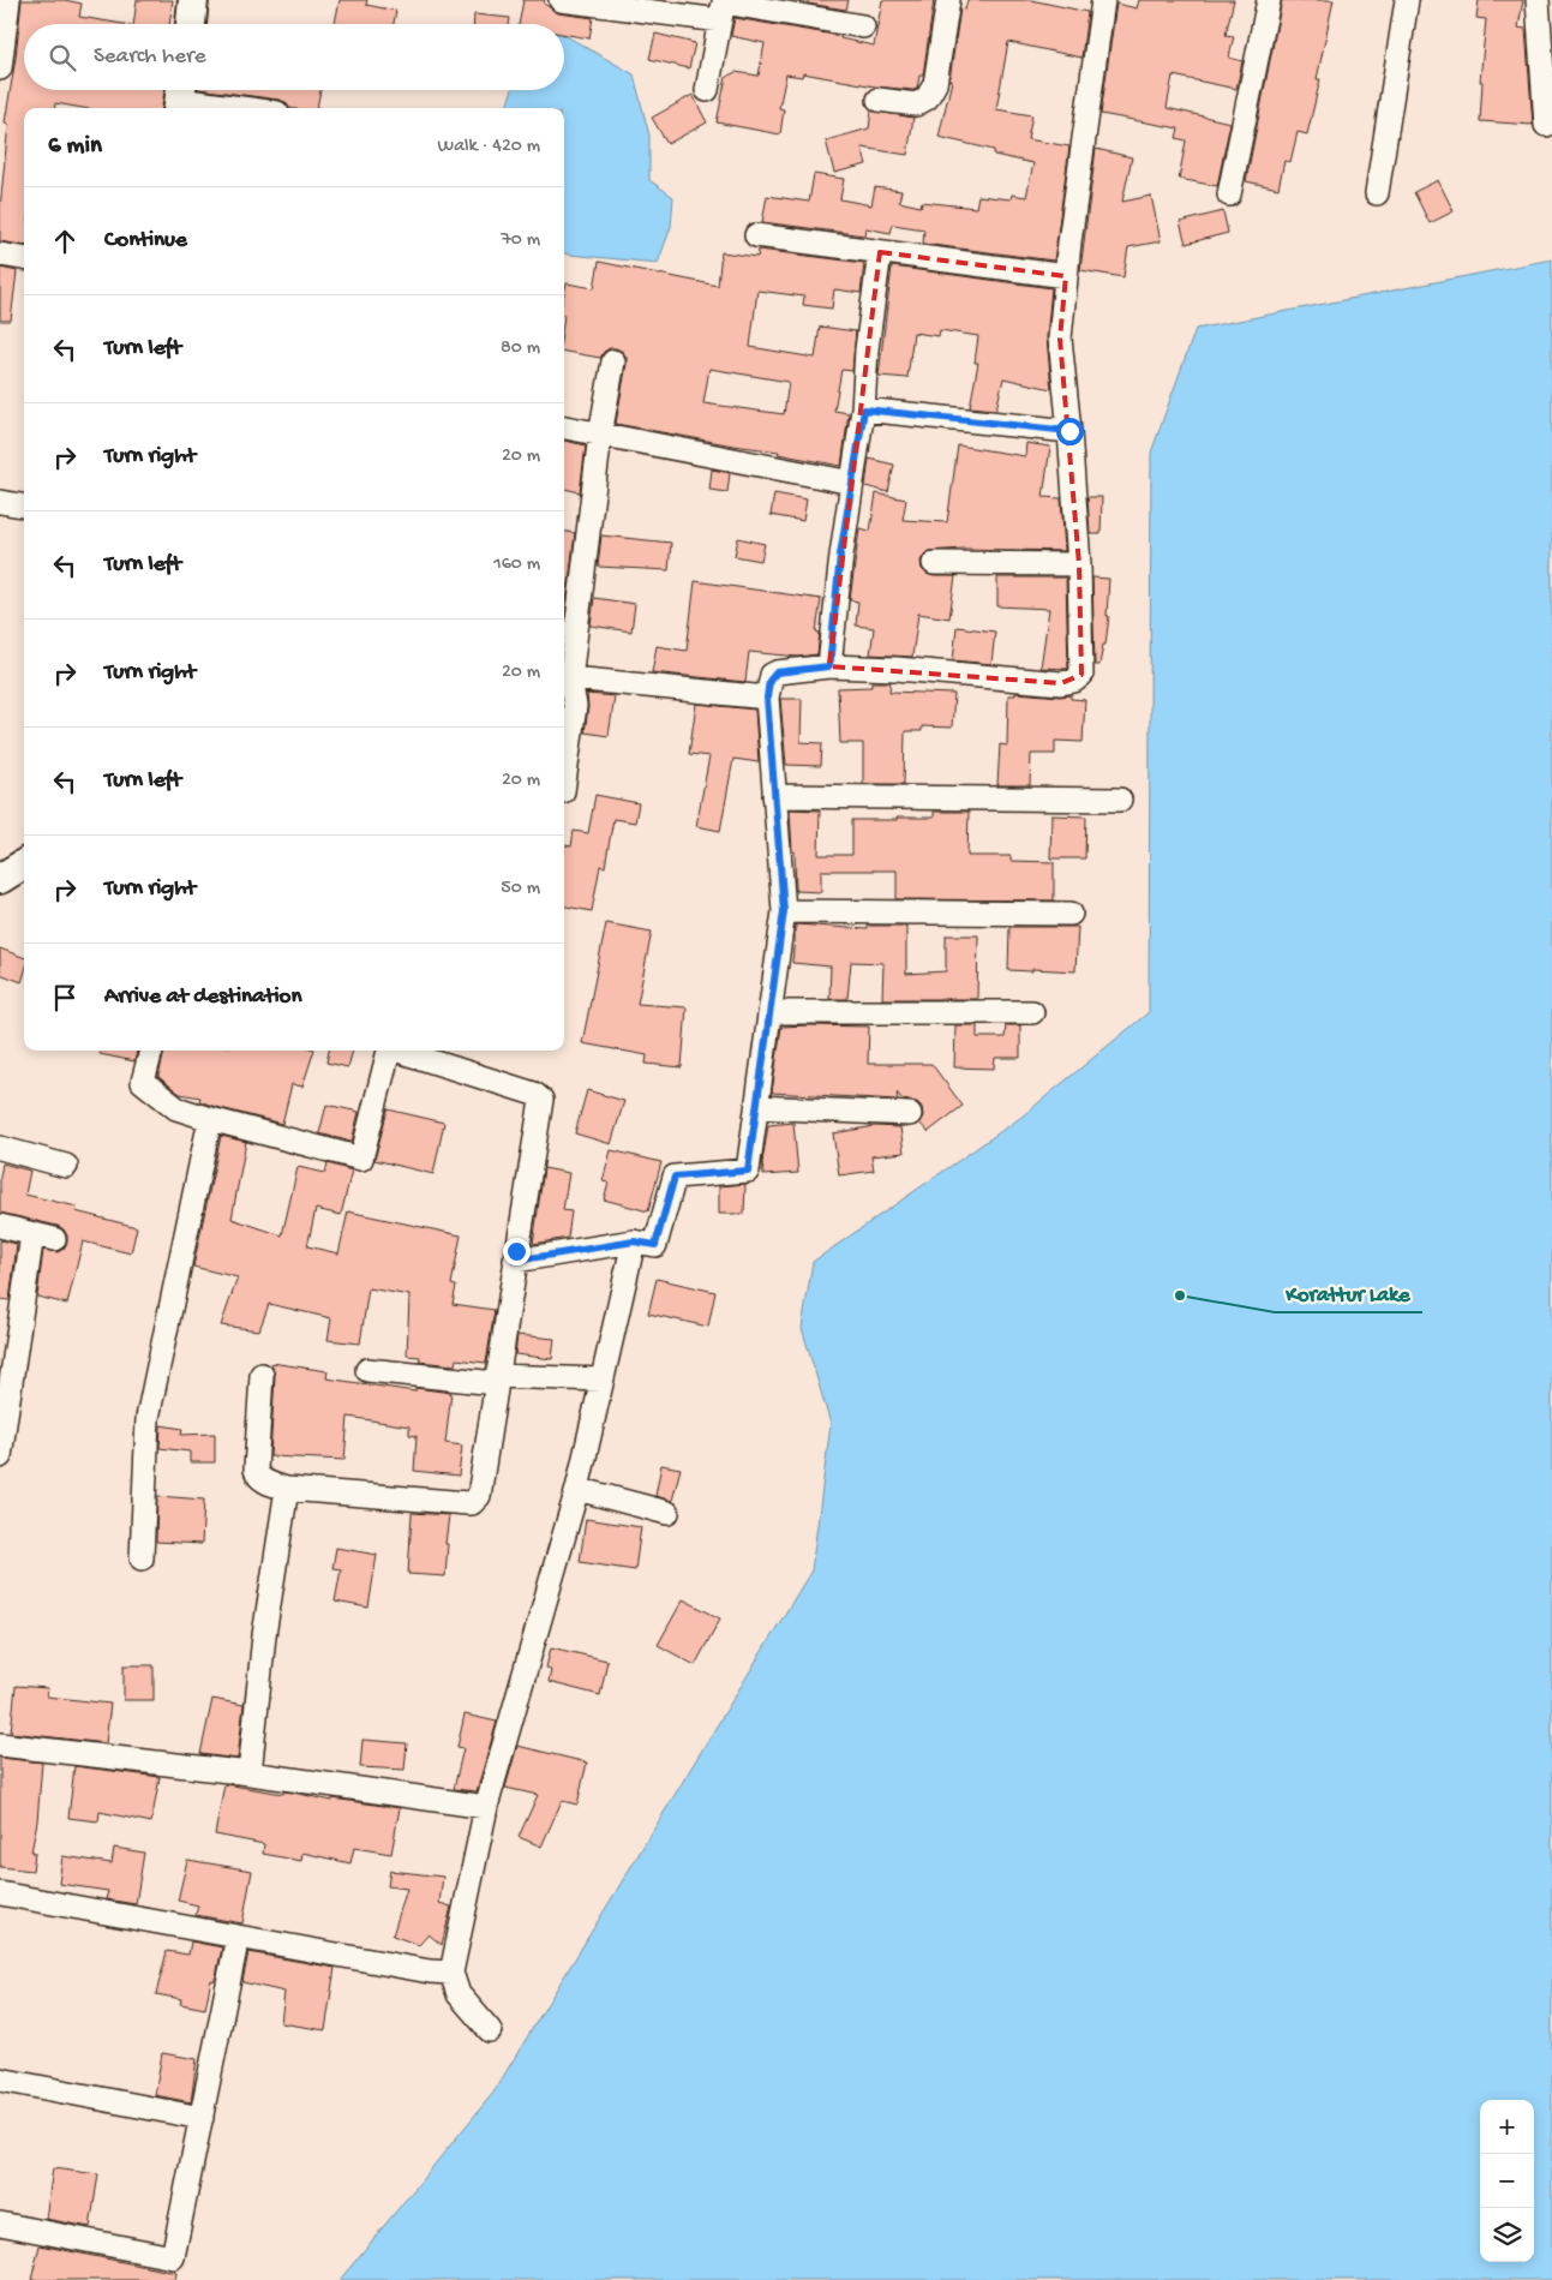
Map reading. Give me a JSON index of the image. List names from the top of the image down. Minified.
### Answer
{"places":["Korattur Lake"],"page":{"search":"Search here","heading":["6 min","Walk · 420 m"],"list":[["Continue","70 m"],["Turn left","80 m"],["Turn right","20 m"],["Turn left","160 m"],["Turn right","20 m"],["Turn left","20 m"],["Turn right","50 m"],"Arrive at destination"],"map_buttons":["+","−"]}}
